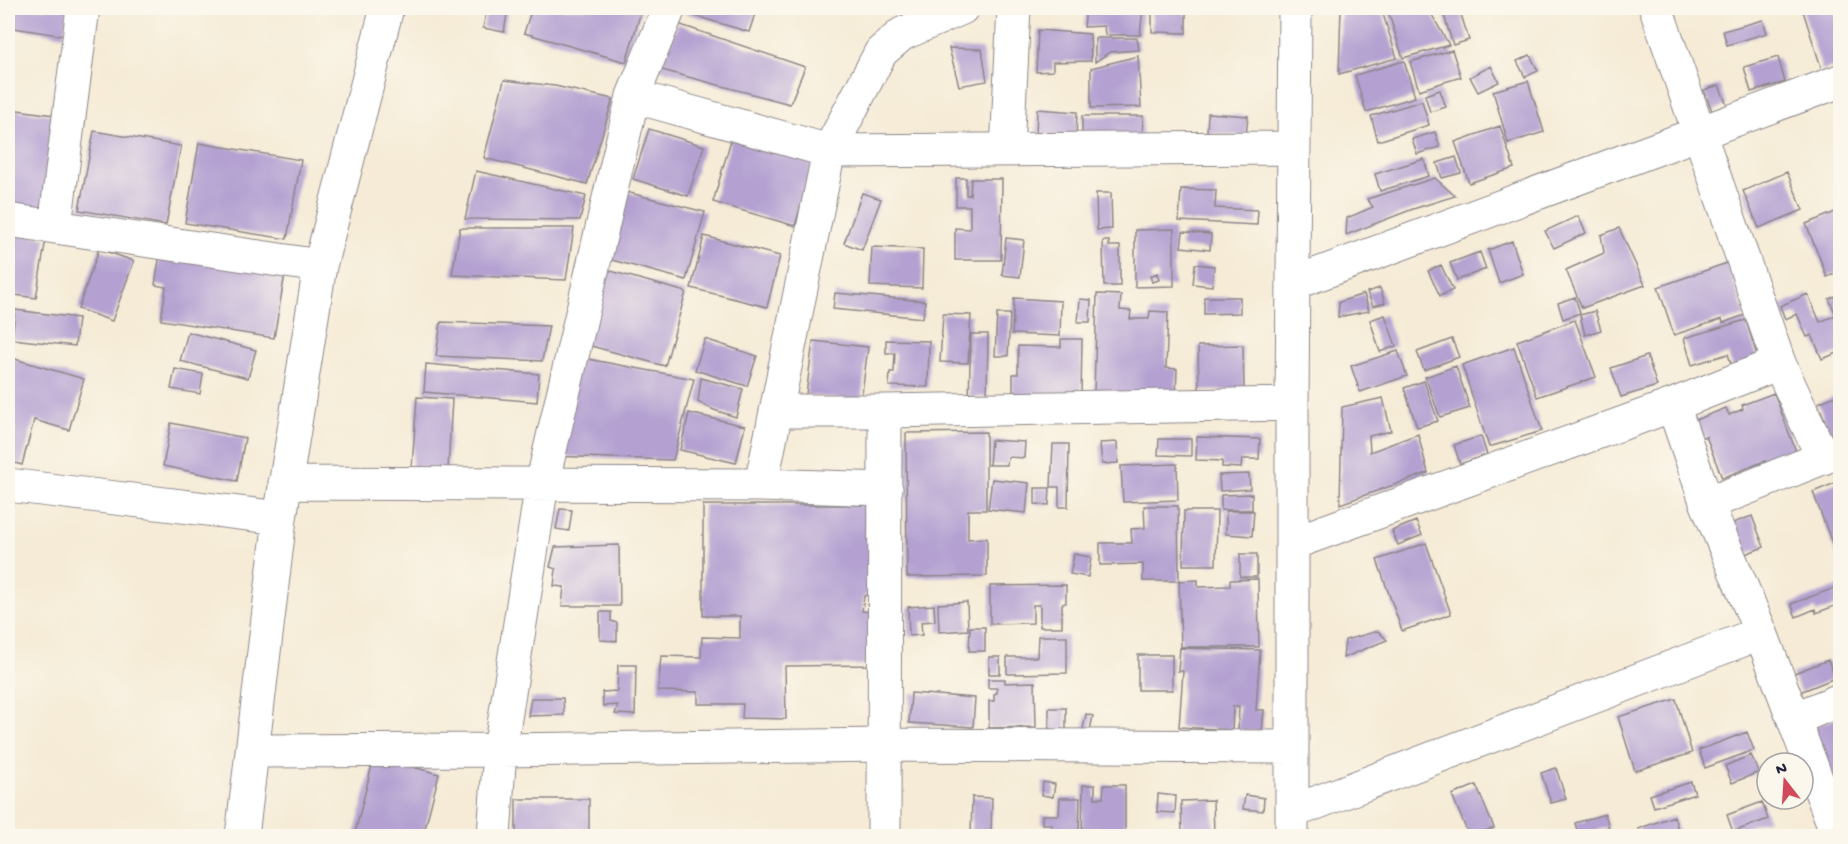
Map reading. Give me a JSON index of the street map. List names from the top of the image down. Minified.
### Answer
{"north":"top"}
